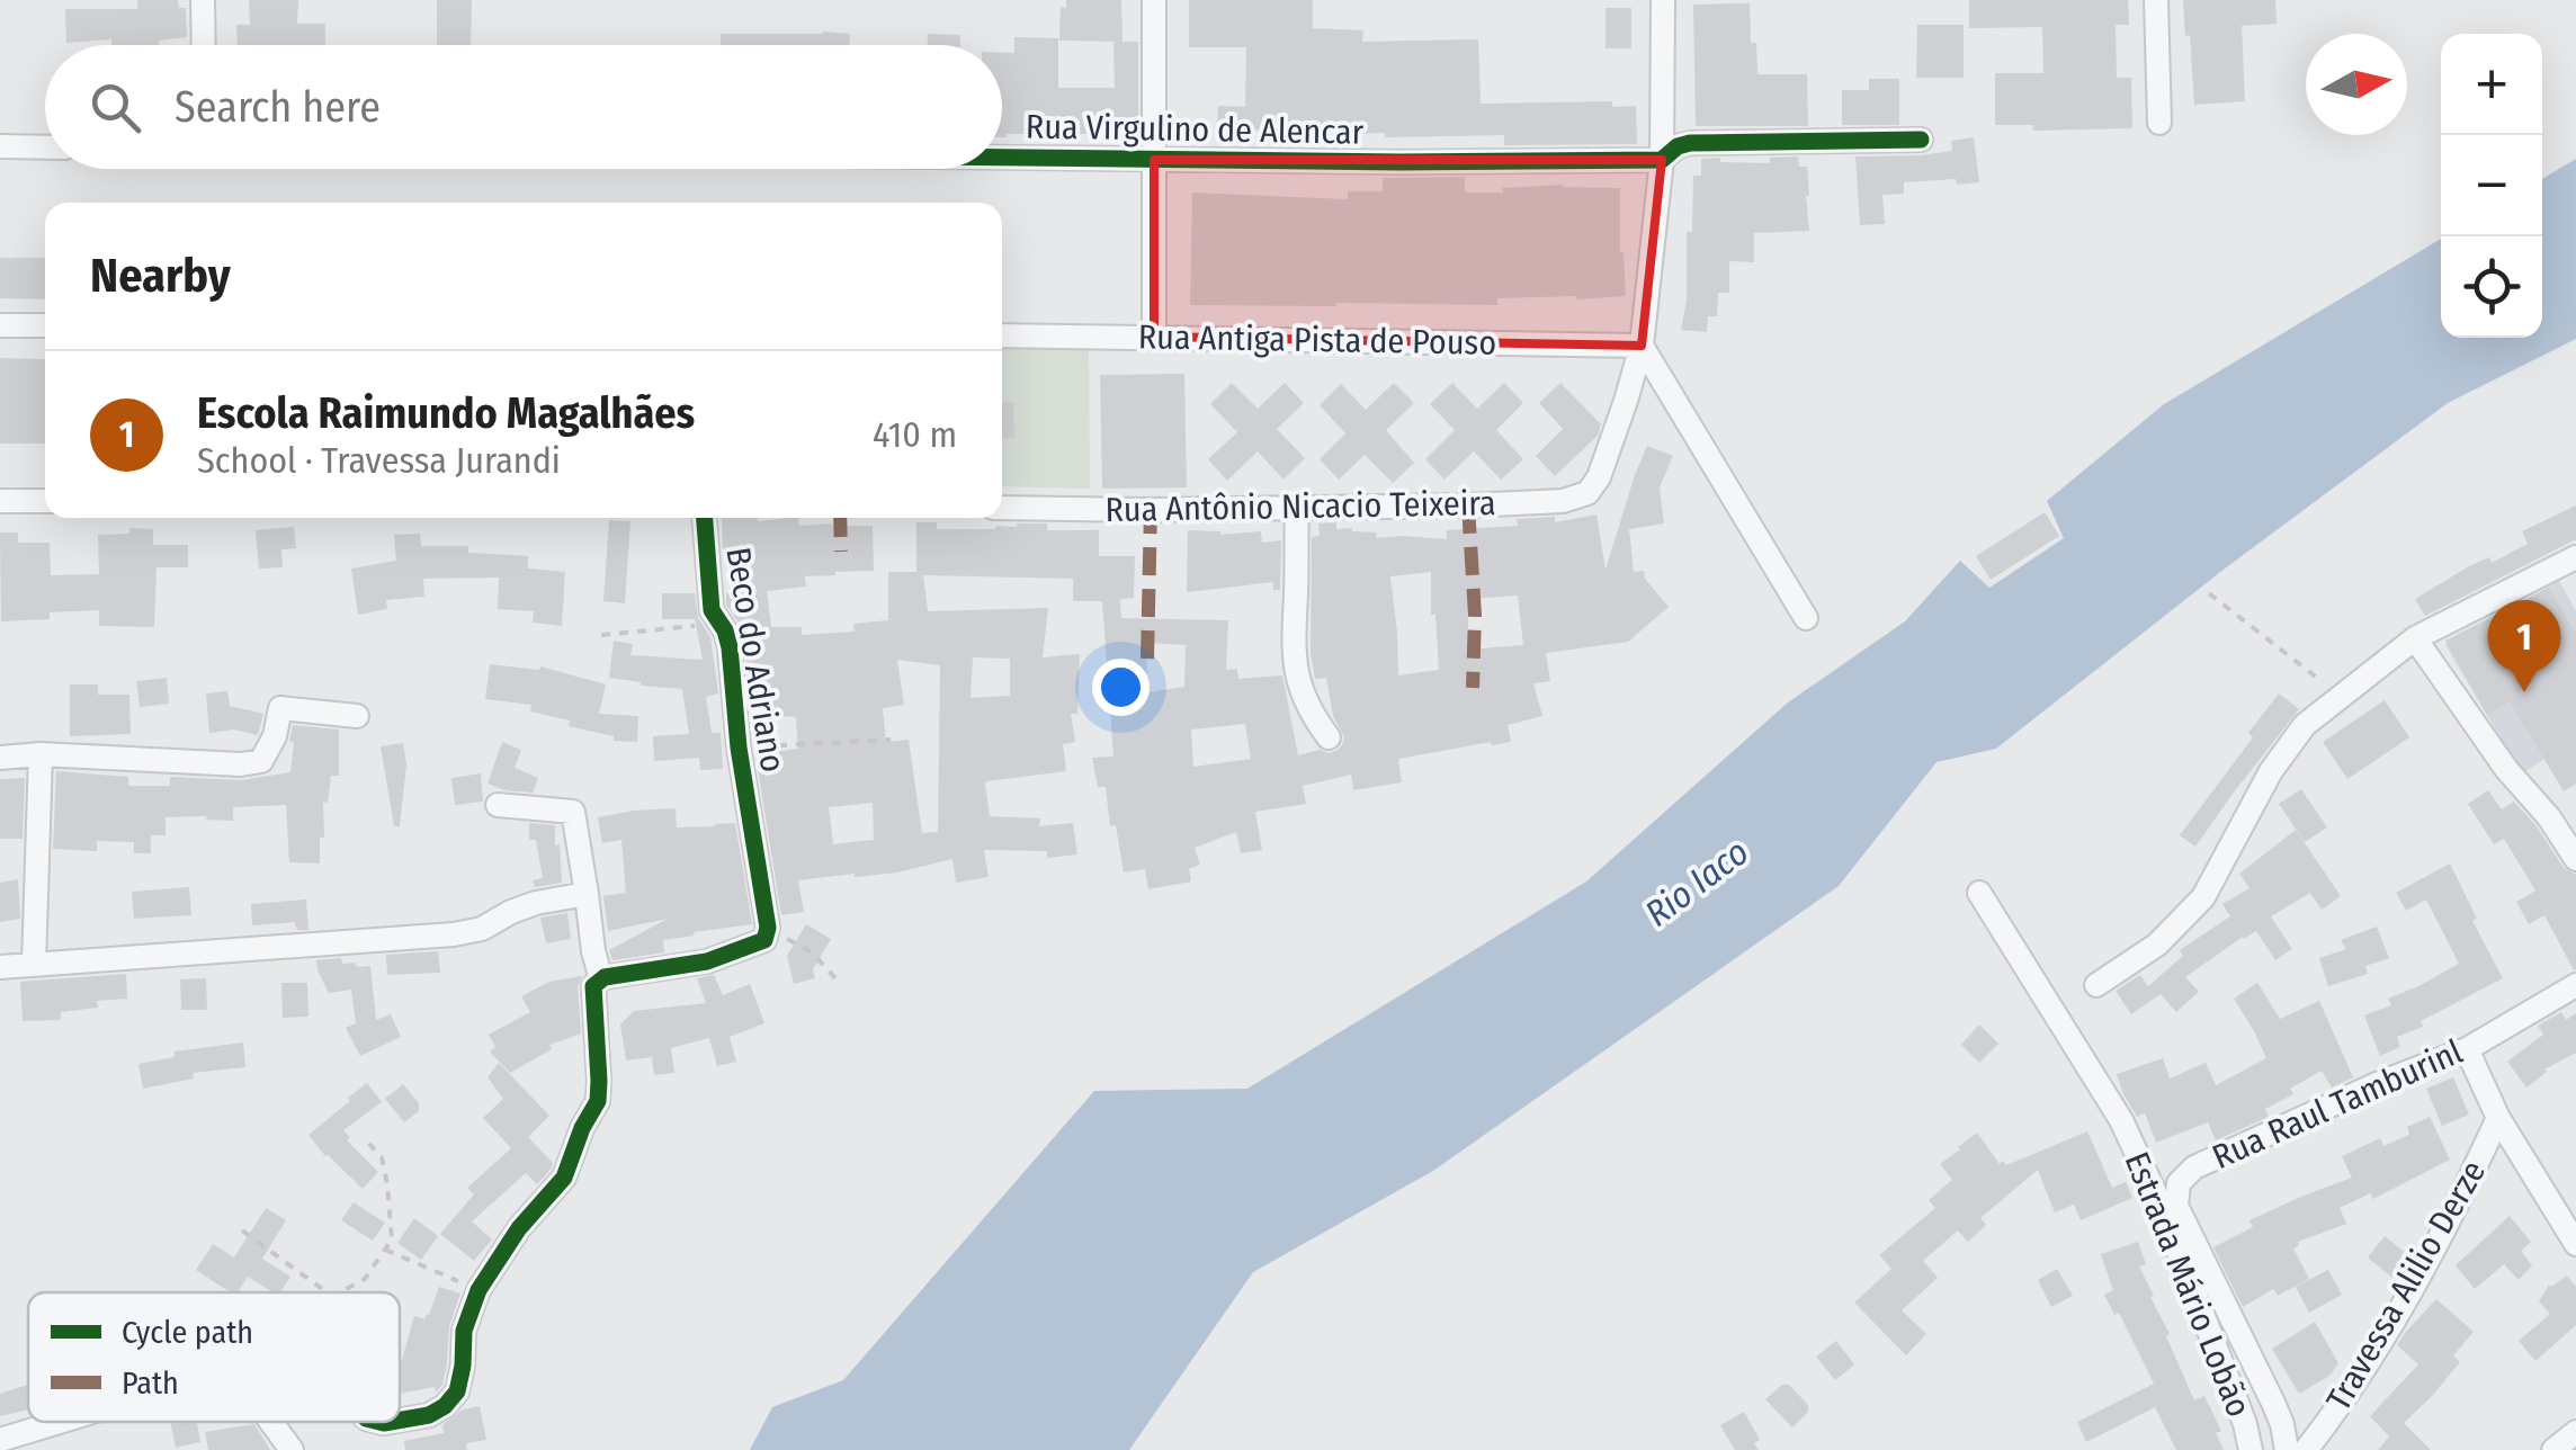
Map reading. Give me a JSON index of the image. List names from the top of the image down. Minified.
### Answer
{"streets":{"street":["Rua Virgulino de Alencar","Rua Antiga Pista de Pouso","Rua Antônio Nicacio Teixeira","Beco do Adriano","Rua Raul Tamburinl","Estrada Mário Lobão","Travessa Alilio Derze"]},"crossings":[["Rua Antiga Pista de Pouso","Rua Antônio Nicacio Teixeira"]],"water":["Rio Iaco"],"legend":["Cycle path","Path"],"north":"right","page":{"map_buttons":["+","−"],"search":"Search here","heading":"Nearby","list":[{"mark":"1","name":"Escola Raimundo Magalhães","note":"School · Travessa Jurandi","value":"410 m"}],"pins":"1"}}
